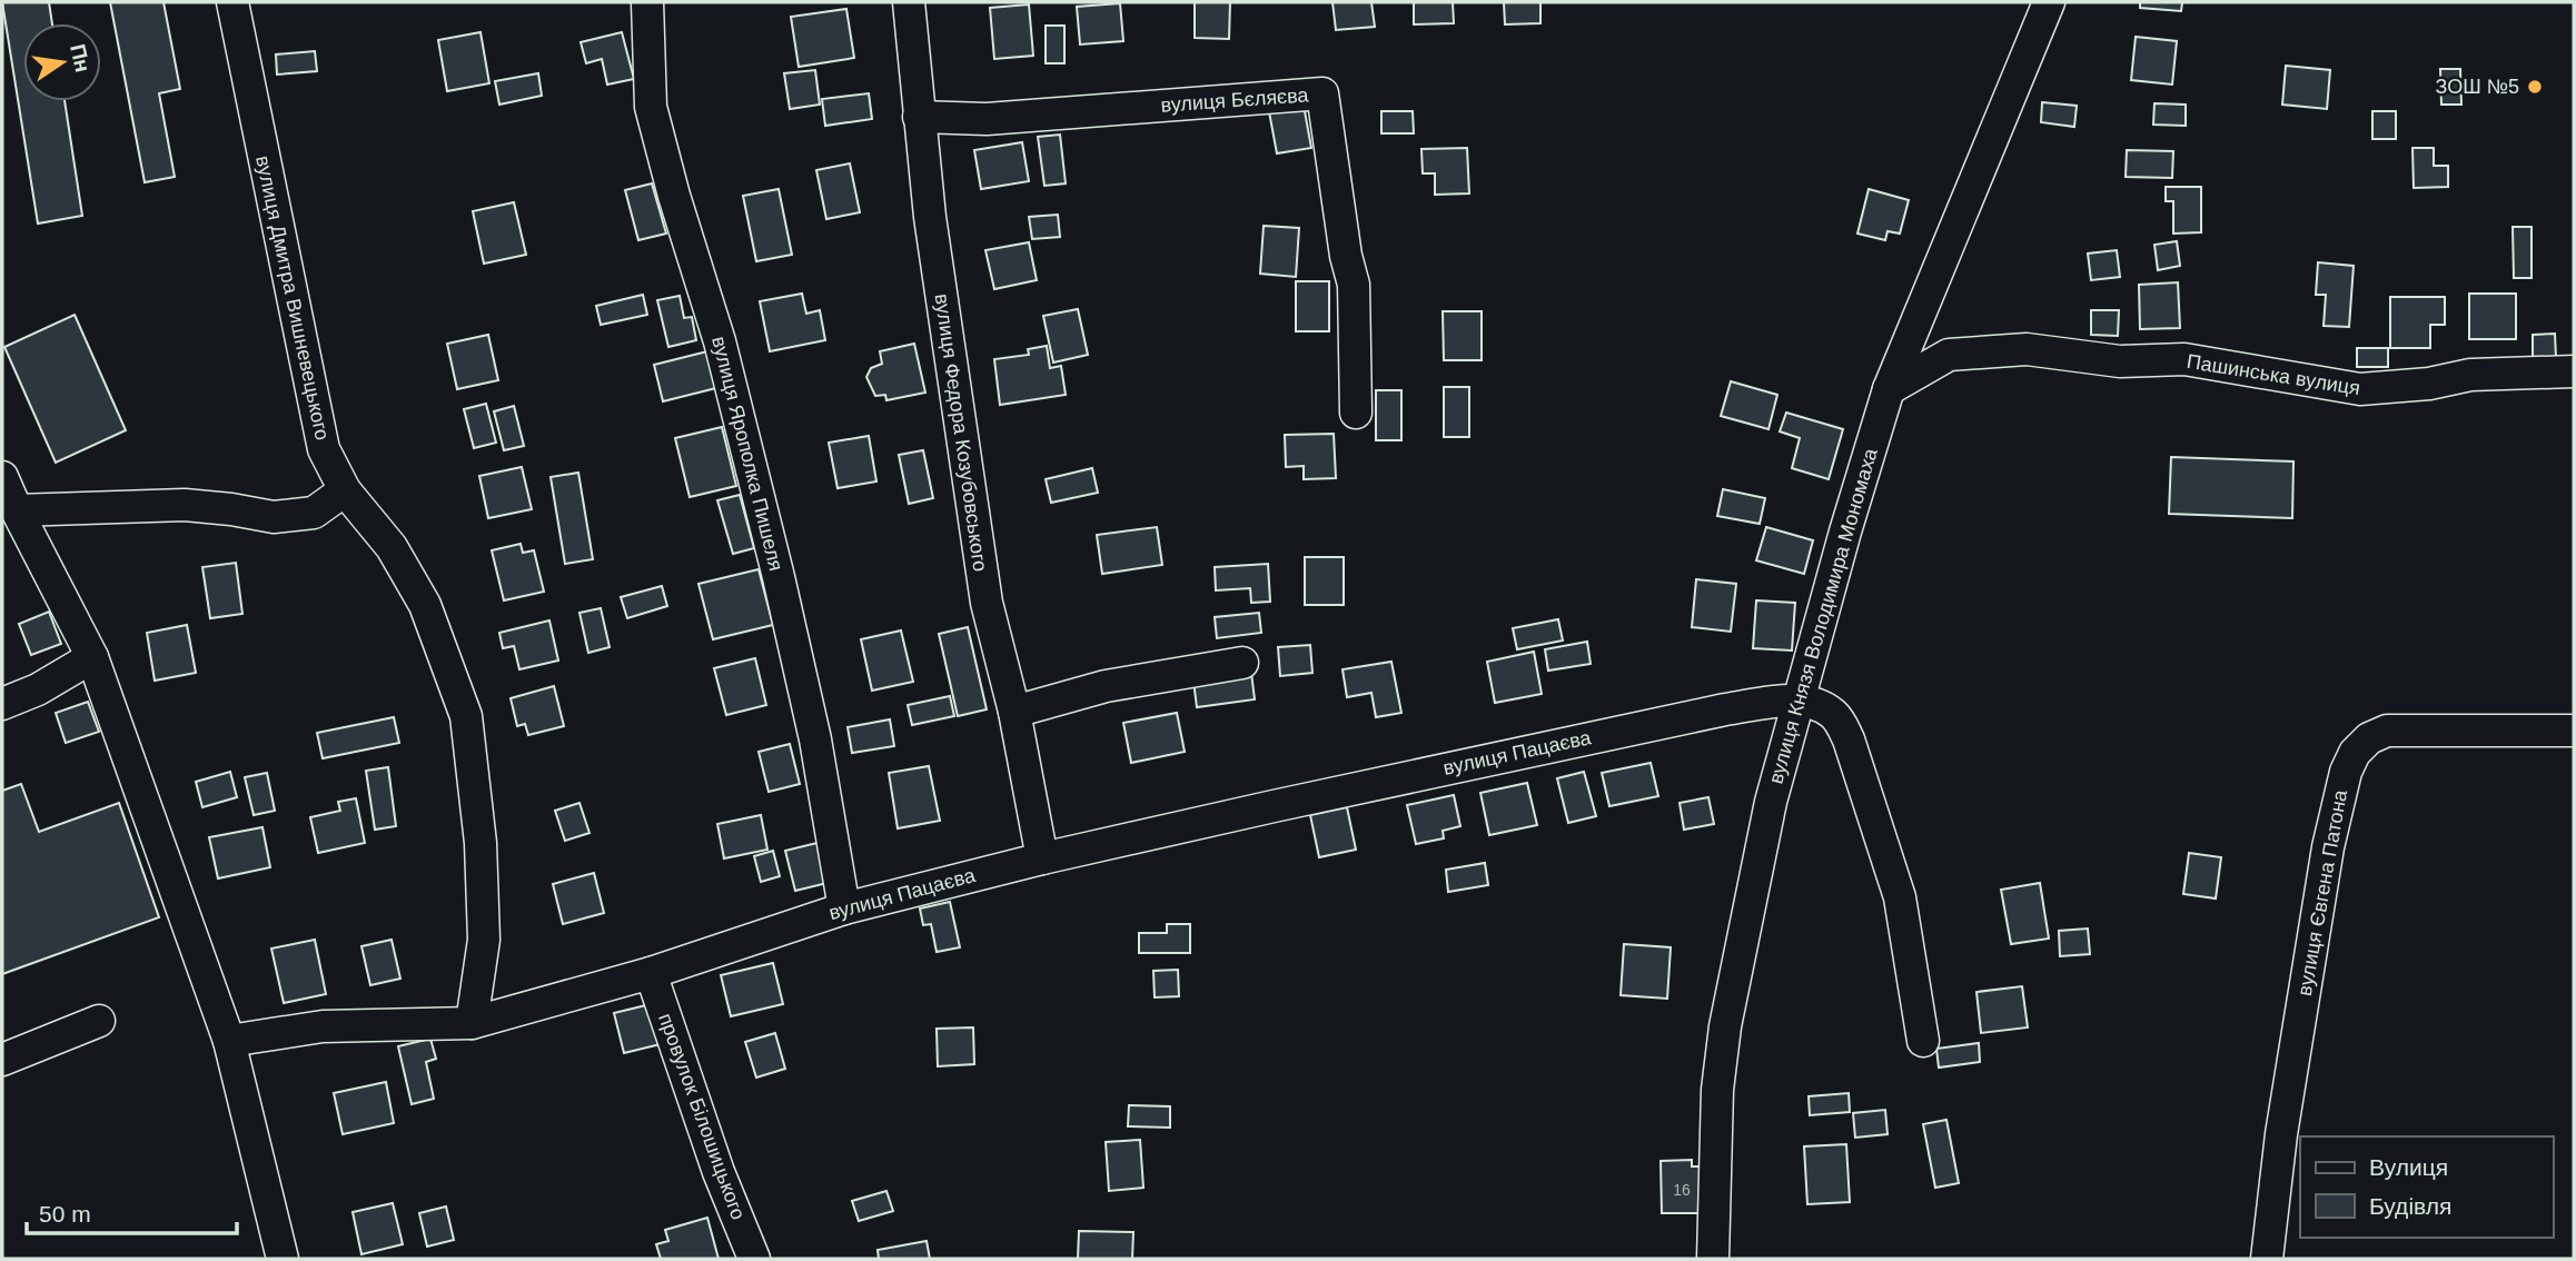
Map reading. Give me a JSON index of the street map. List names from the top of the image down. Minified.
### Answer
{"streets":{"street":["вулиця Бєляєва","вулиця Дмитра Вишневецького","Пашинська вулиця","вулиця Федора Козубовського","вулиця Ярополка Пишеля","вулиця Князя Володимира Мономаха","вулиця Пацаєва","вулиця Євгена Патона","провулок Білошицького"]},"crossings":[["вулиця Бєляєва","вулиця Федора Козубовського"],["вулиця Дмитра Вишневецького","вулиця Пацаєва"],["Пашинська вулиця","вулиця Князя Володимира Мономаха"],["вулиця Федора Козубовського","вулиця Пацаєва"],["вулиця Ярополка Пишеля","вулиця Пацаєва"],["вулиця Князя Володимира Мономаха","вулиця Пацаєва"],["вулиця Пацаєва","провулок Білошицького"]],"places":["ЗОШ №5"],"house_numbers":["16"],"legend":["Вулиця","Будівля"],"scale_bar":"50 m","north":"right"}
